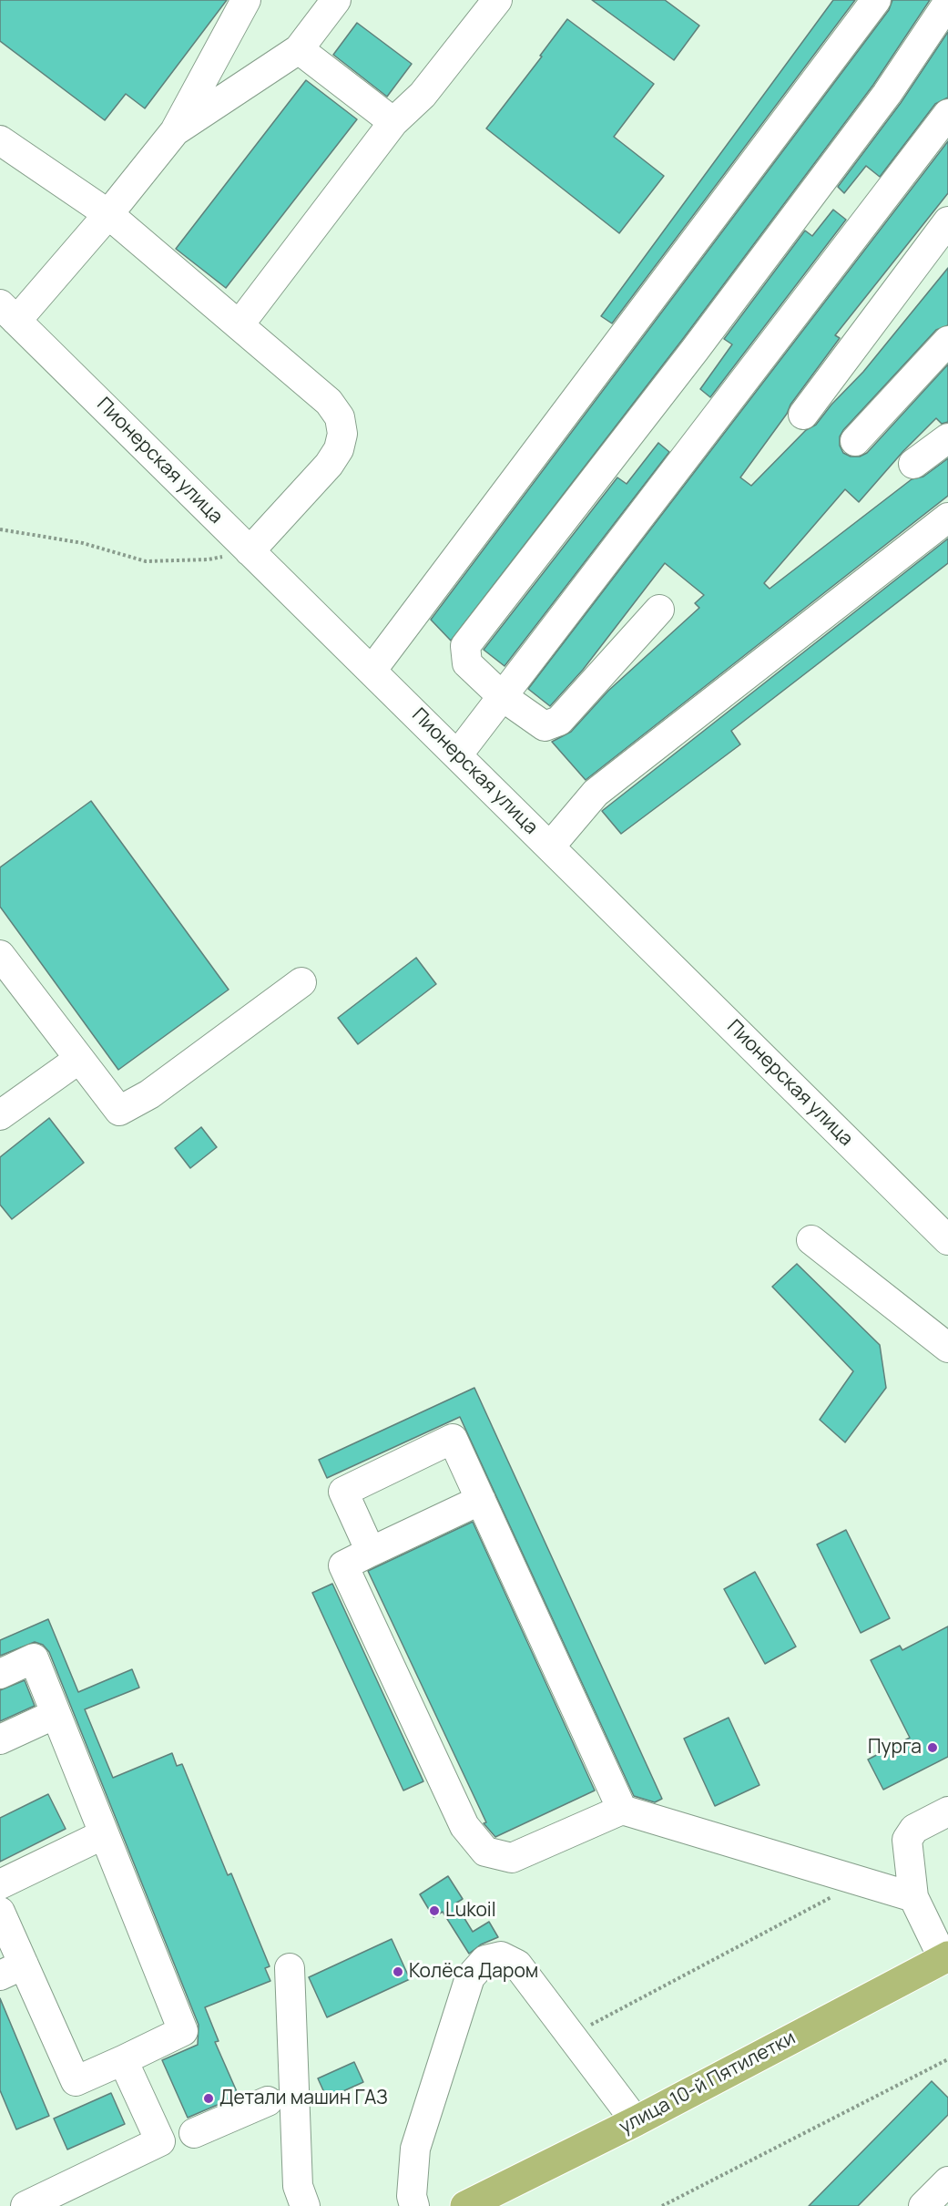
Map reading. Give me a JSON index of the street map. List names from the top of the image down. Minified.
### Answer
{"streets":{"main road":["улица 10-й Пятилетки"],"street":["Пионерская улица"]},"places":["Пурга","Lukoil","Колёса Даром","Детали машин ГАЗ"]}
